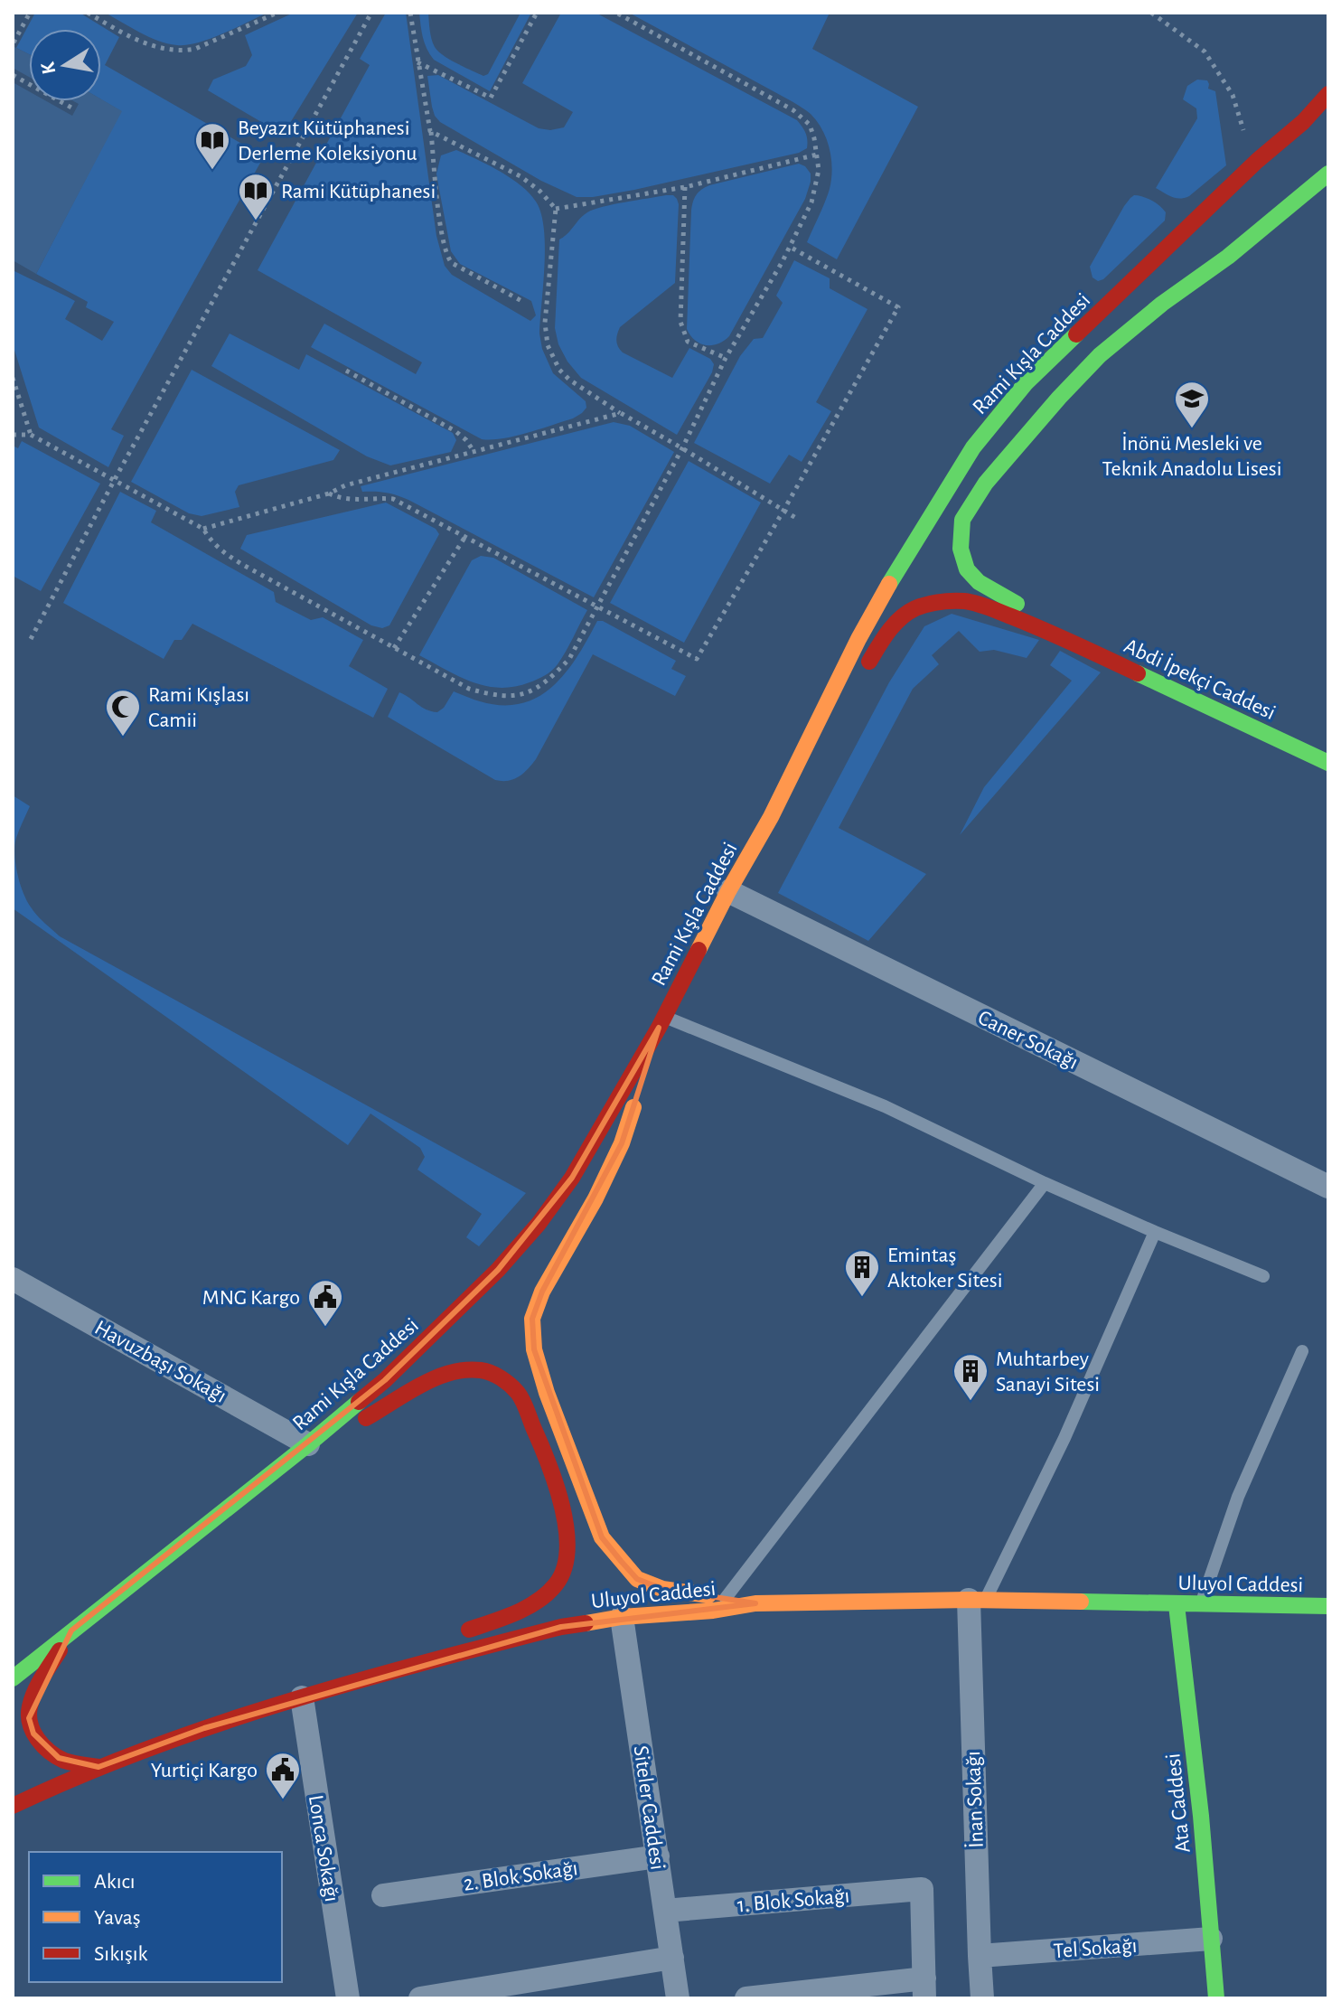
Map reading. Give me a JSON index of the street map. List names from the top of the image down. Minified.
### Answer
{"streets":{"main road":["Rami Kışla Caddesi","Abdi İpekçi Caddesi","Uluyol Caddesi","Ata Caddesi"],"street":["Caner Sokağı","Havuzbaşı Sokağı","İnan Sokağı","Siteler Caddesi","Lonca Sokağı","2. Blok Sokağı","1. Blok Sokağı","Tel Sokağı"]},"crossings":[["Rami Kışla Caddesi","Caner Sokağı"],["Rami Kışla Caddesi","Havuzbaşı Sokağı"],["Uluyol Caddesi","İnan Sokağı"],["Uluyol Caddesi","Ata Caddesi"],["Uluyol Caddesi","Siteler Caddesi"],["Uluyol Caddesi","Lonca Sokağı"],["İnan Sokağı","Tel Sokağı"],["Ata Caddesi","Tel Sokağı"],["Siteler Caddesi","2. Blok Sokağı"],["Siteler Caddesi","1. Blok Sokağı"]],"places":{"library":["Beyazıt Kütüphanesi Derleme Koleksiyonu","Rami Kütüphanesi"],"school or university":["İnönü Mesleki ve Teknik Anadolu Lisesi"],"mosque":["Rami Kışlası Camii"],"building":["Emintaş Aktoker Sitesi","Muhtarbey Sanayi Sitesi"],"public building":["MNG Kargo","Yurtiçi Kargo"]},"legend":["Akıcı","Yavaş","Sıkışık"],"north":"left"}
